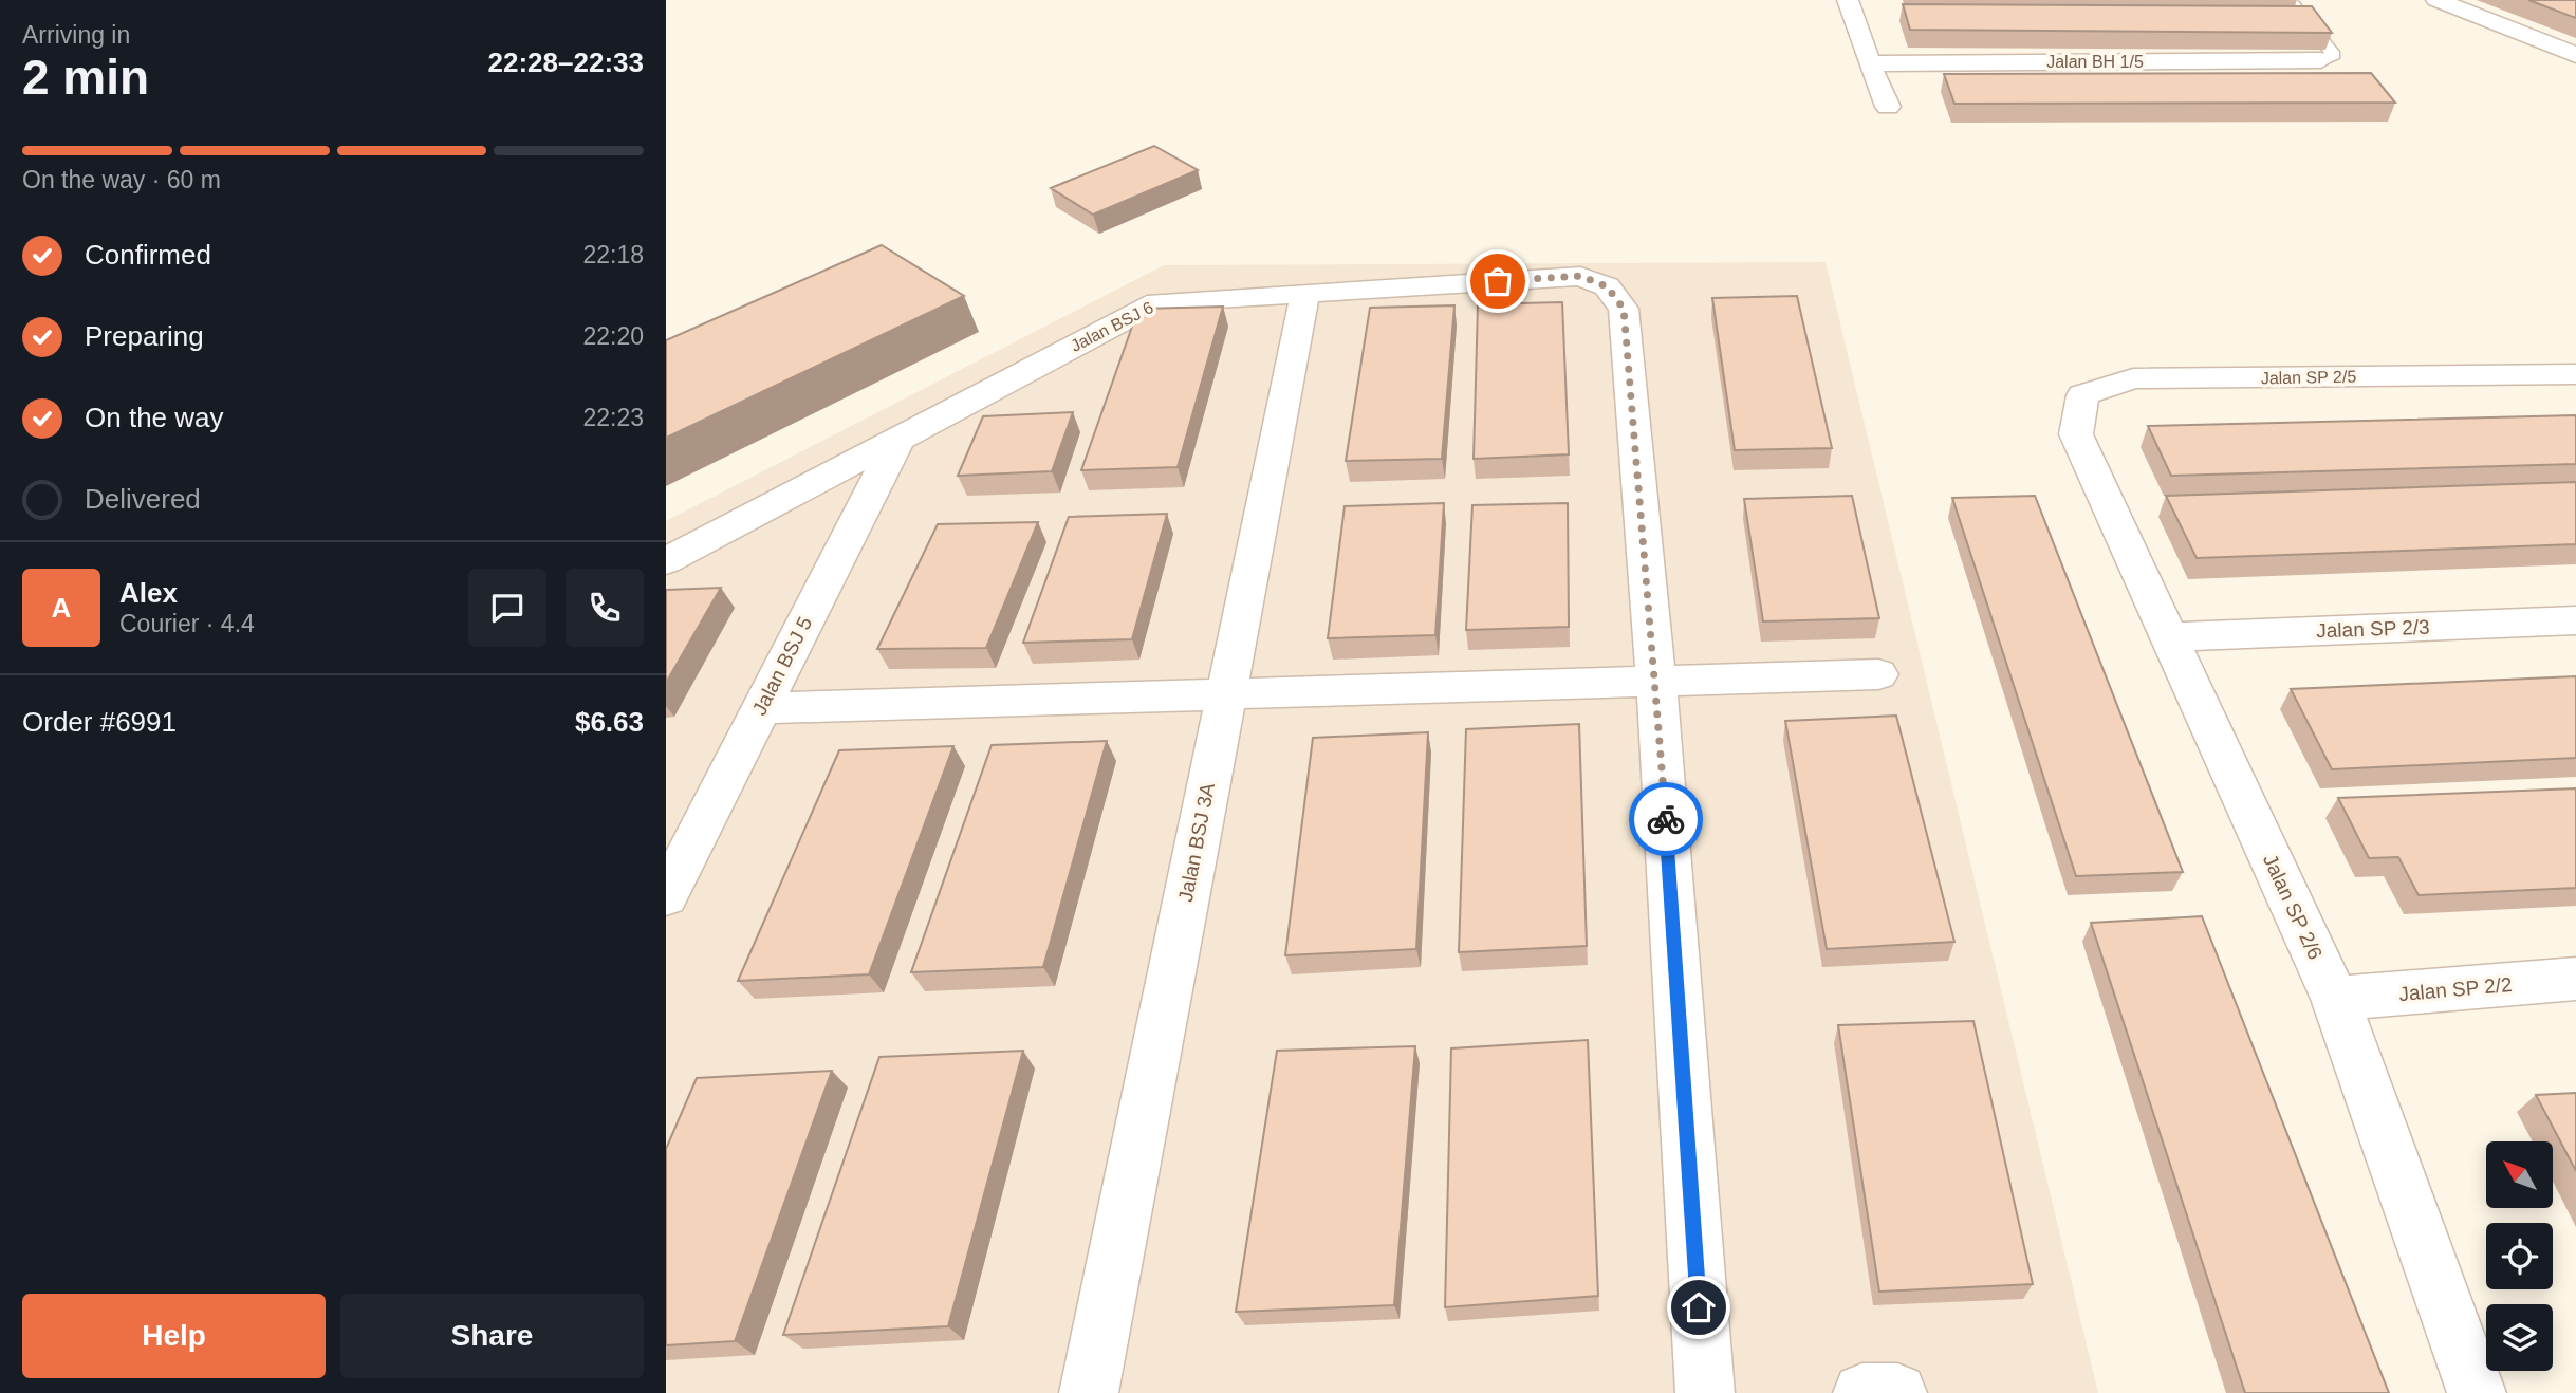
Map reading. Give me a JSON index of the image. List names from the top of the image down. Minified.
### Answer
{"streets":{"street":["Jalan BH 1/5","Jalan BSJ 6","Jalan SP 2/5","Jalan SP 2/3","Jalan BSJ 5","Jalan BSJ 3A","Jalan SP 2/6","Jalan SP 2/2"]},"crossings":[["Jalan BSJ 6","Jalan BSJ 5"],["Jalan BSJ 6","Jalan BSJ 3A"],["Jalan SP 2/5","Jalan SP 2/6"],["Jalan SP 2/3","Jalan SP 2/6"],["Jalan SP 2/6","Jalan SP 2/2"]],"north":"top left","page":{"heading":["2 min","Arriving in","22:28–22:33"],"panel":["Alex","Courier · 4.4","Order #6991","$6.63"],"bar":"On the way · 60 m","list":[["Confirmed","22:18"],["Preparing","22:20"],["On the way","22:23"],"Delivered"],"round":"A","buttons":["Help","Share"]}}
